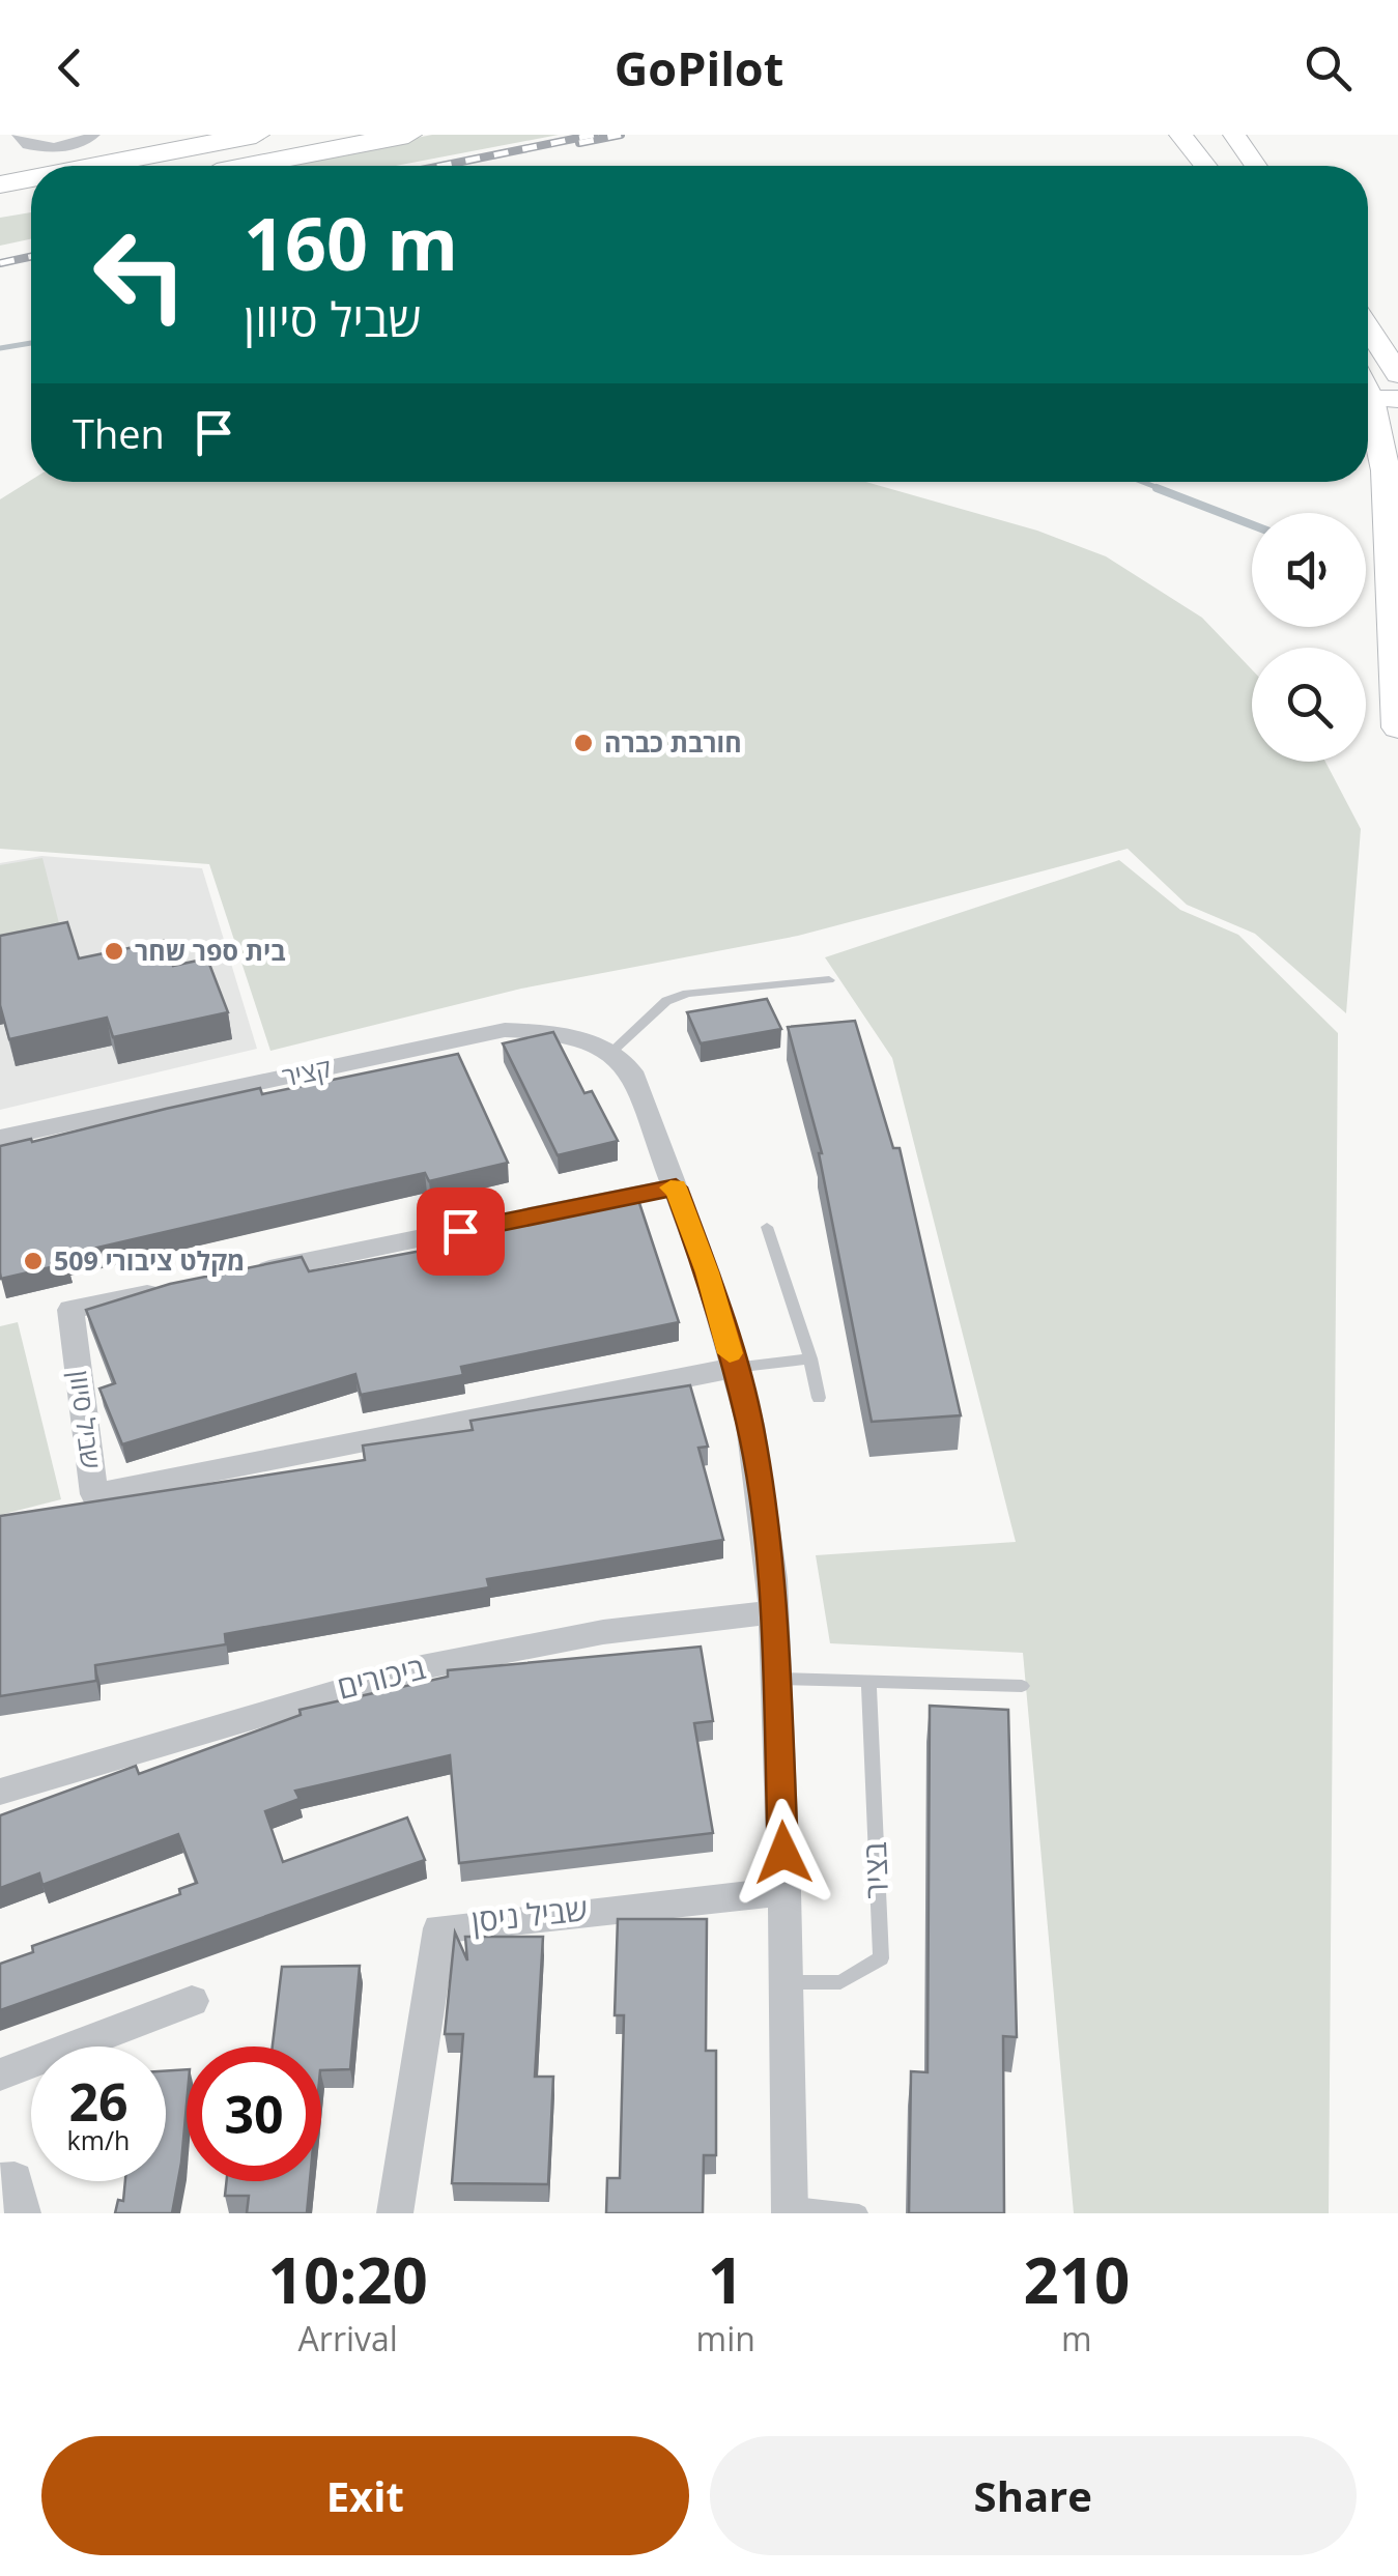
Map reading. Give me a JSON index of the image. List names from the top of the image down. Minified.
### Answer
{"streets":{"street":["קציר","שביל סיוון","ביכורים","שביל ניסן"],"lane":["בציר"]},"places":["חורבת כברה","בית ספר שחר","מקלט ציבורי 509"],"page":{"header":"GoPilot","turn":["160 m","שביל סיוון"],"then":"Then","speed":"26 km/h","limit":"30","eta":["10:20","Arrival","1","min","210","m"],"buttons":["Exit","Share"]}}
